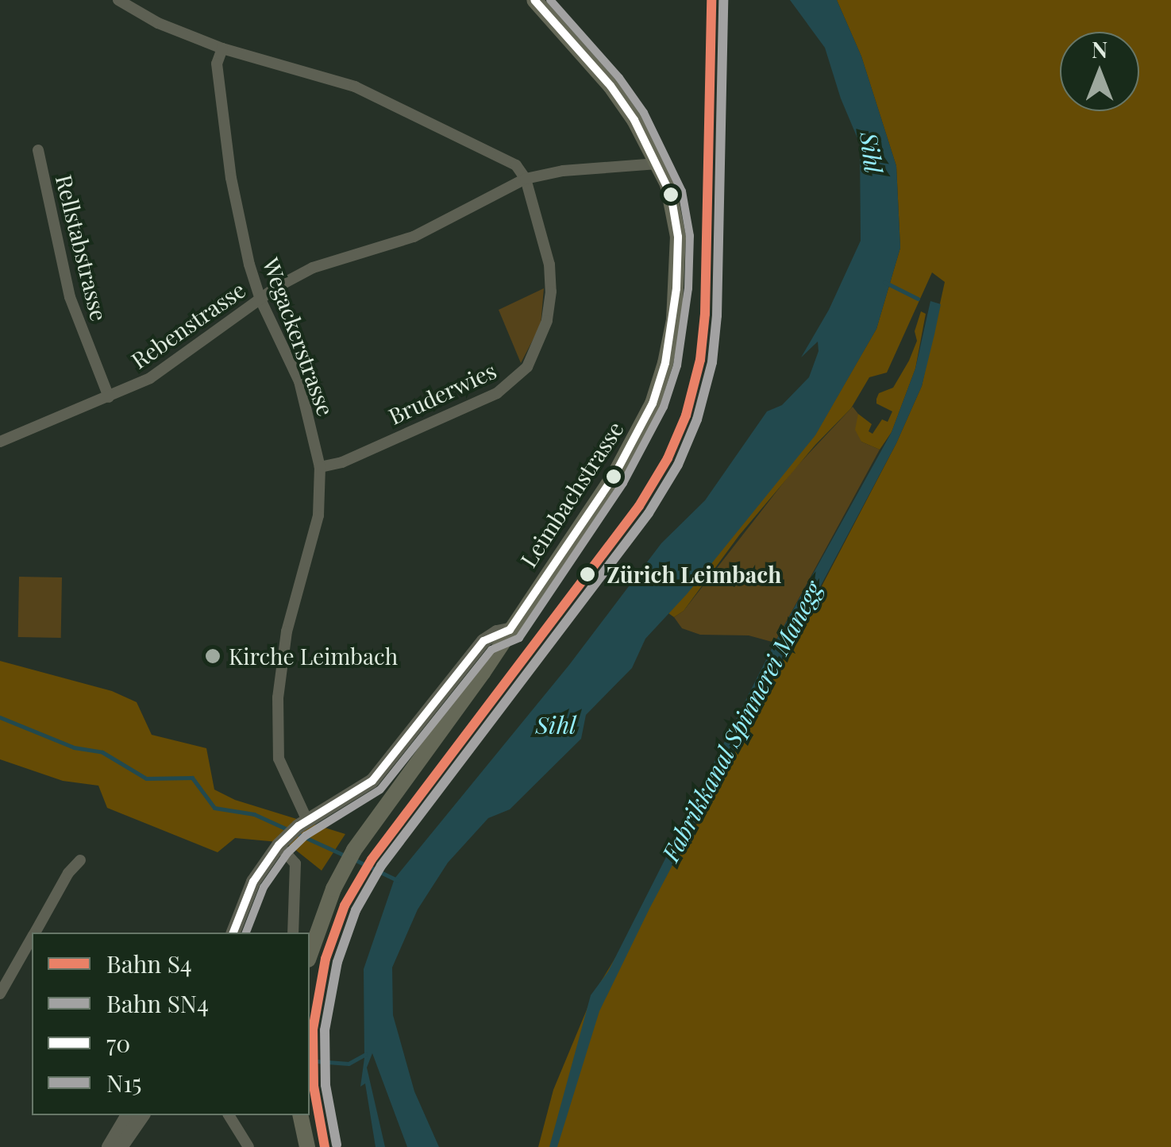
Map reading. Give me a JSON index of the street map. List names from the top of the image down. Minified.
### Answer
{"streets":{"main road":["Leimbachstrasse"],"street":["Rellstabstrasse","Rebenstrasse","Wegackerstrasse","Bruderwies"]},"crossings":[["Rellstabstrasse","Rebenstrasse"],["Rebenstrasse","Wegackerstrasse"],["Rebenstrasse","Bruderwies"],["Rebenstrasse","Leimbachstrasse"],["Wegackerstrasse","Bruderwies"],["Wegackerstrasse","Leimbachstrasse"]],"water":["Sihl","Fabrikkanal Spinnerei Manegg"],"places":["Zürich Leimbach","Kirche Leimbach"],"lines":["rail line S4","rail line SN4","transit line 70","transit line N15"],"legend":["Bahn S4","Bahn SN4","70","N15"],"north":"top"}
